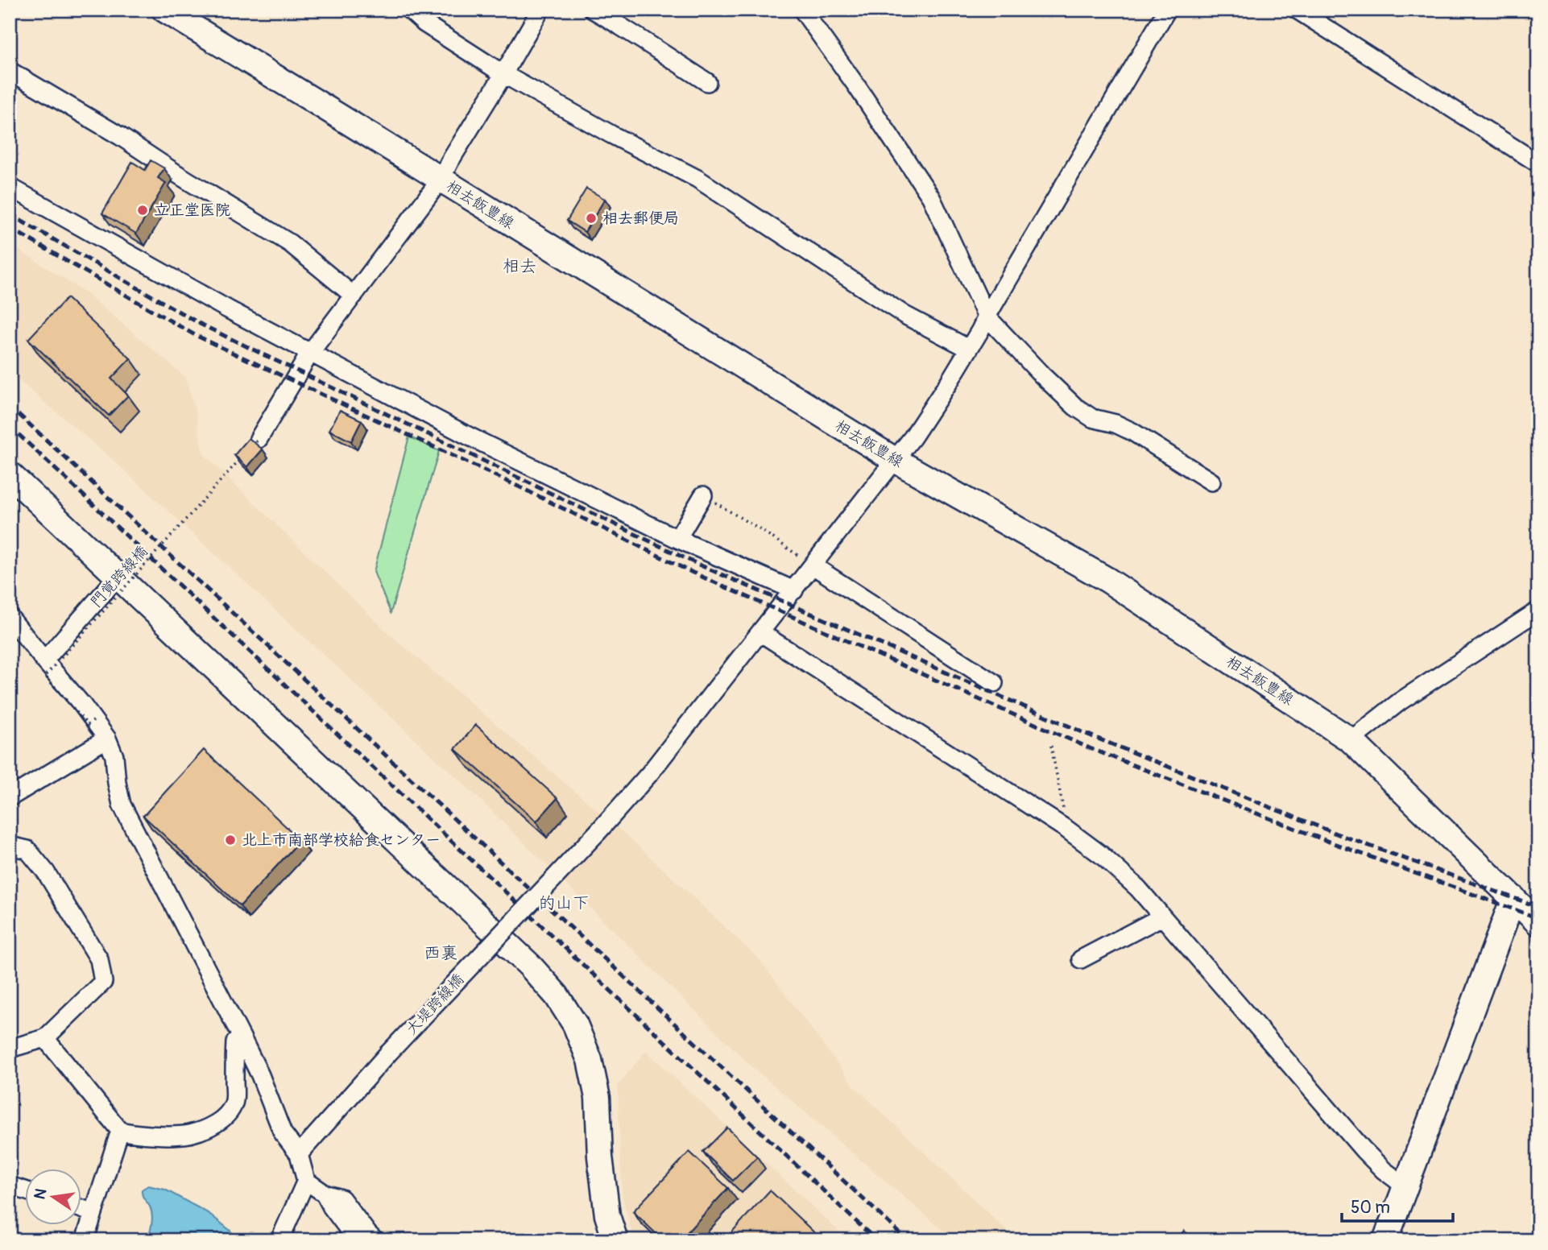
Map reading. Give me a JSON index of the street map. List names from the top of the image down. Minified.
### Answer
{"streets":{"main road":["相去飯豊線"],"street":["大堤跨線橋"],"path":["門覚跨線橋"]},"crossings":[["相去飯豊線","大堤跨線橋"]],"districts":["相去","的山下","西裏"],"places":["立正堂医院","相去郵便局","北上市南部学校給食センター"],"scale_bar":"50 m","north":"left"}
